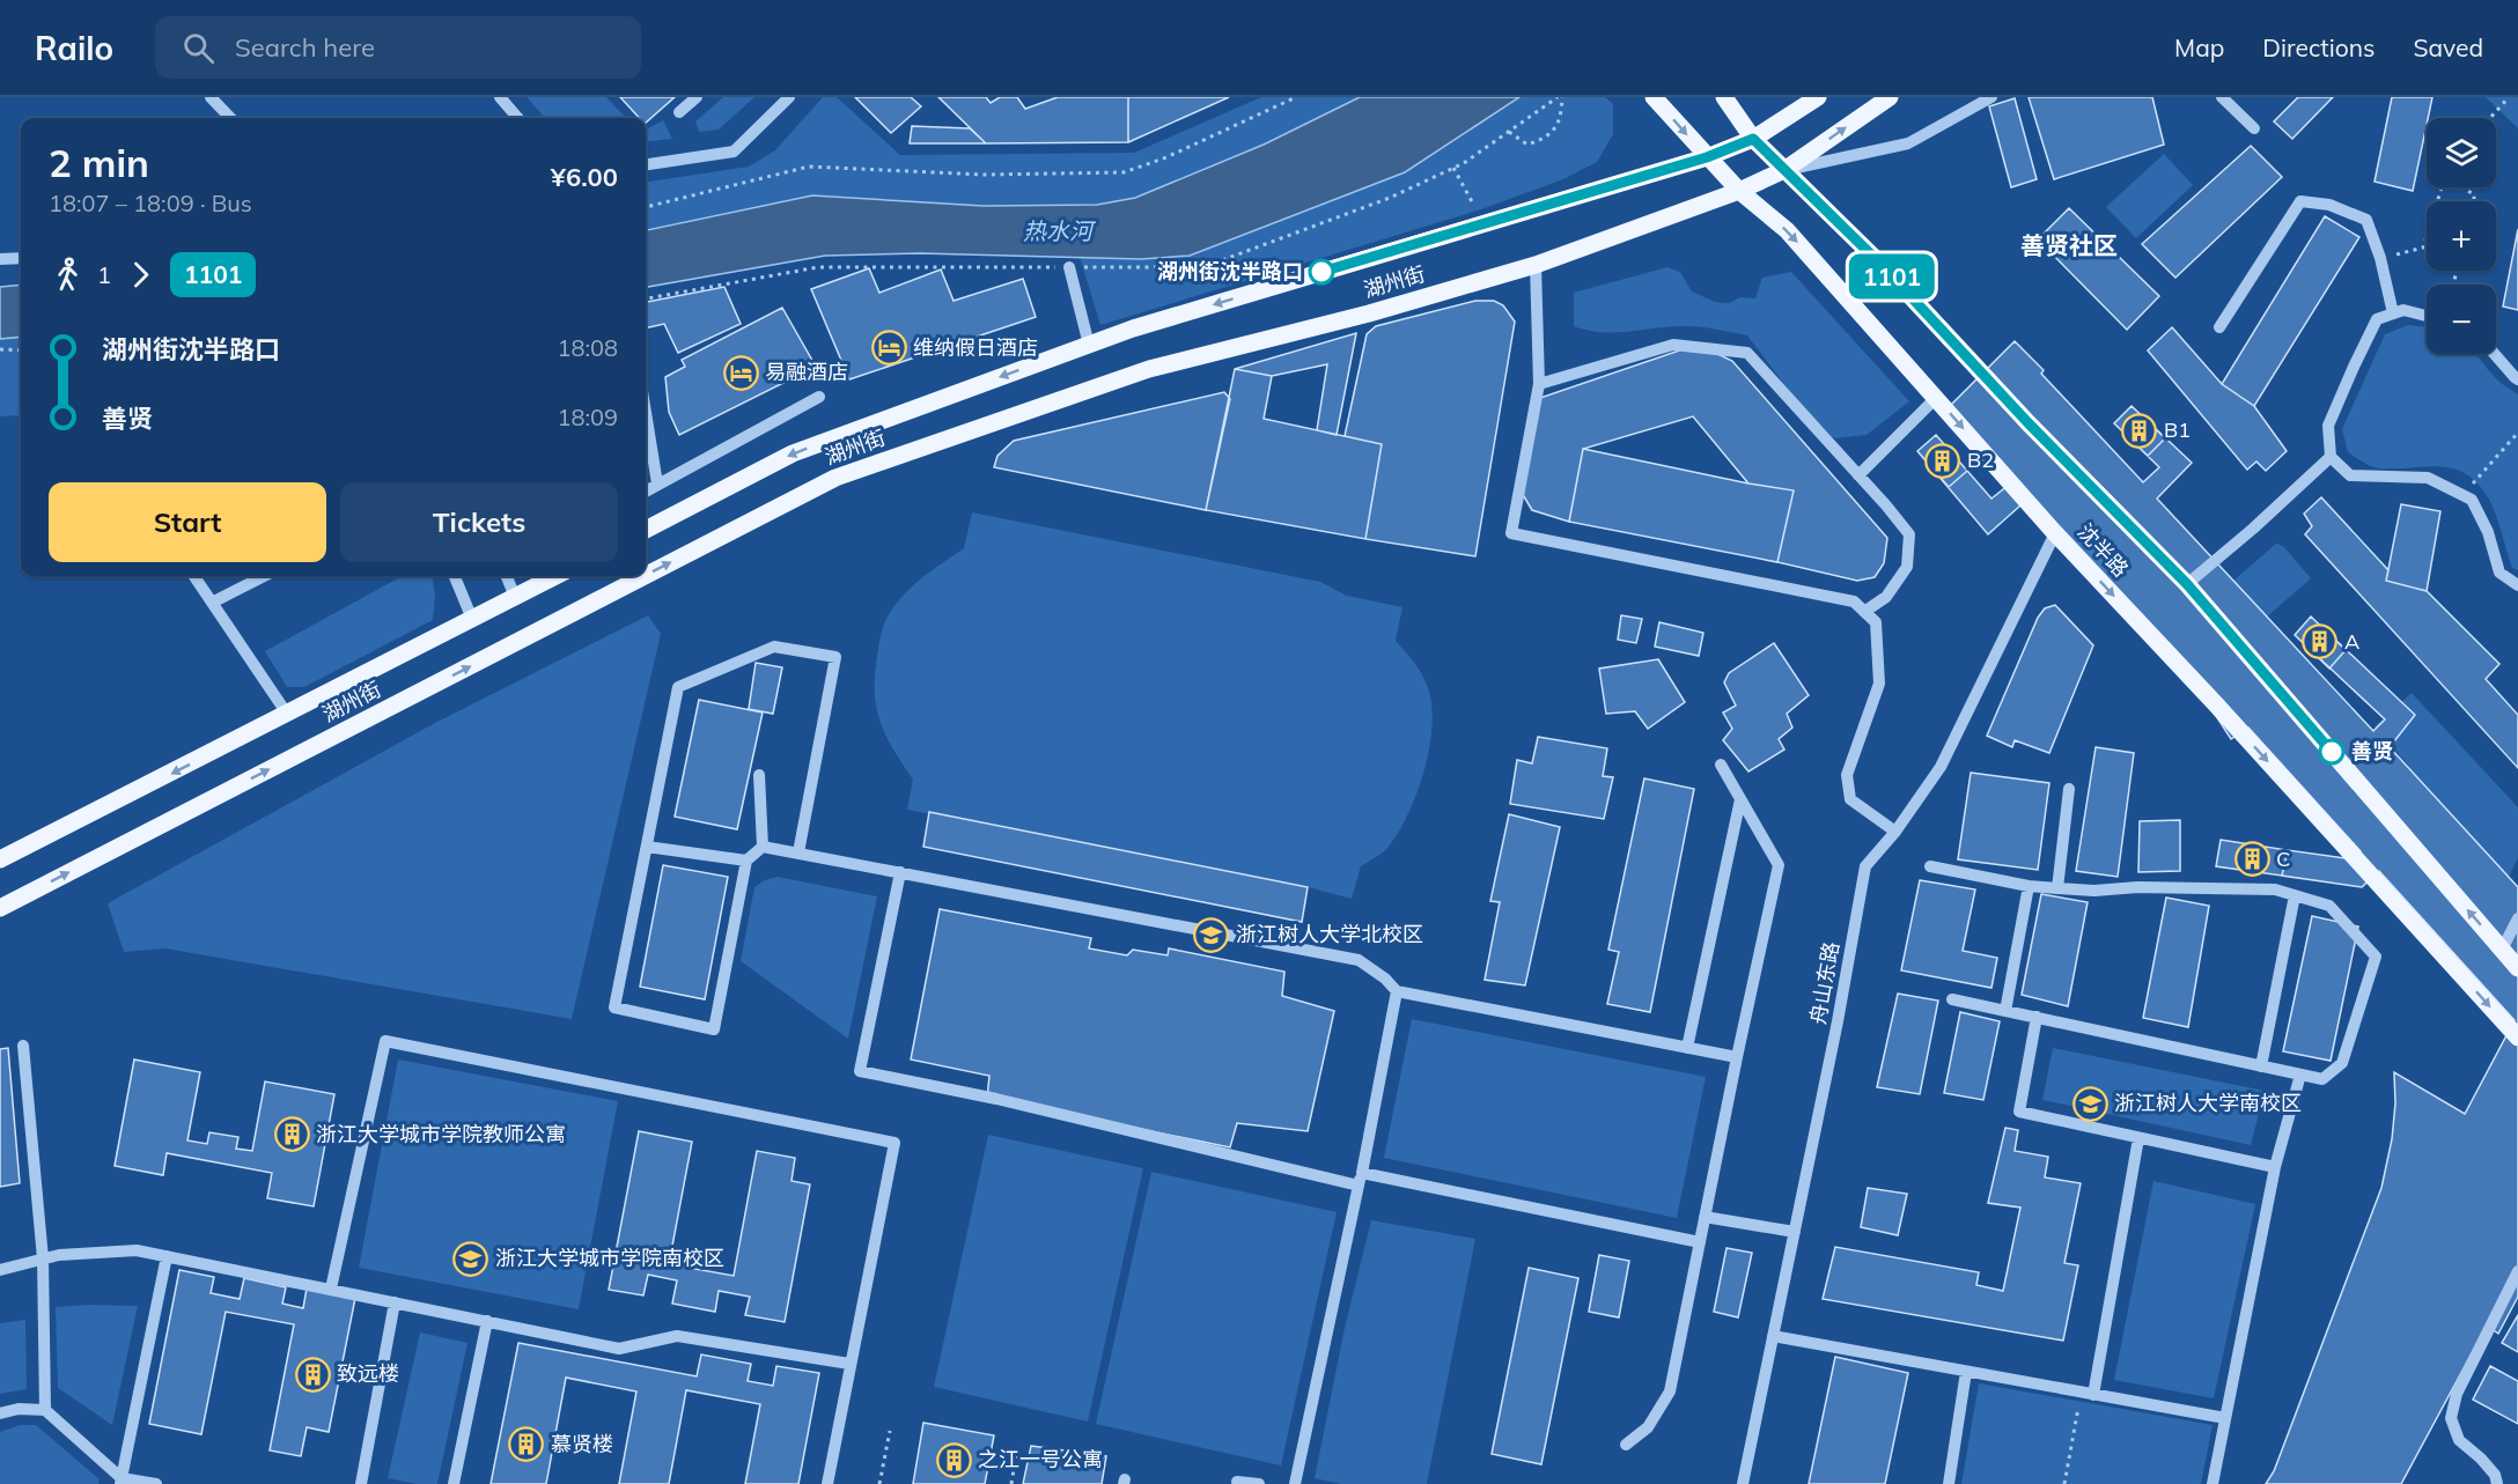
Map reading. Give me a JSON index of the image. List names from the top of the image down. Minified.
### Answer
{"streets":{"main road":["湖州街","沈半路"],"street":["舟山东路"]},"crossings":[["湖州街","沈半路"],["沈半路","舟山东路"]],"districts":["善贤社区"],"water":["热水河"],"places":{"other":["湖州街沈半路口","善贤"],"hotel":["维纳假日酒店","易融酒店"],"building":["B1","B2","A","C","浙江大学城市学院教师公寓","致远楼","慕贤楼","之江一号公寓"],"school or university":["浙江树人大学北校区","浙江树人大学南校区","浙江大学城市学院南校区"]},"lines":["bus line 1101"],"page":{"header":"Railo","search":"Search here","nav":["Map","Directions","Saved"],"on_map":"1101","map_buttons":["+","−"],"heading":["2 min","18:07 – 18:09 · Bus","¥6.00"],"legs":["1","1101"],"list":[{"name":"湖州街沈半路口","value":"18:08"},{"name":"善贤","value":"18:09"}],"buttons":["Start","Tickets"]}}
